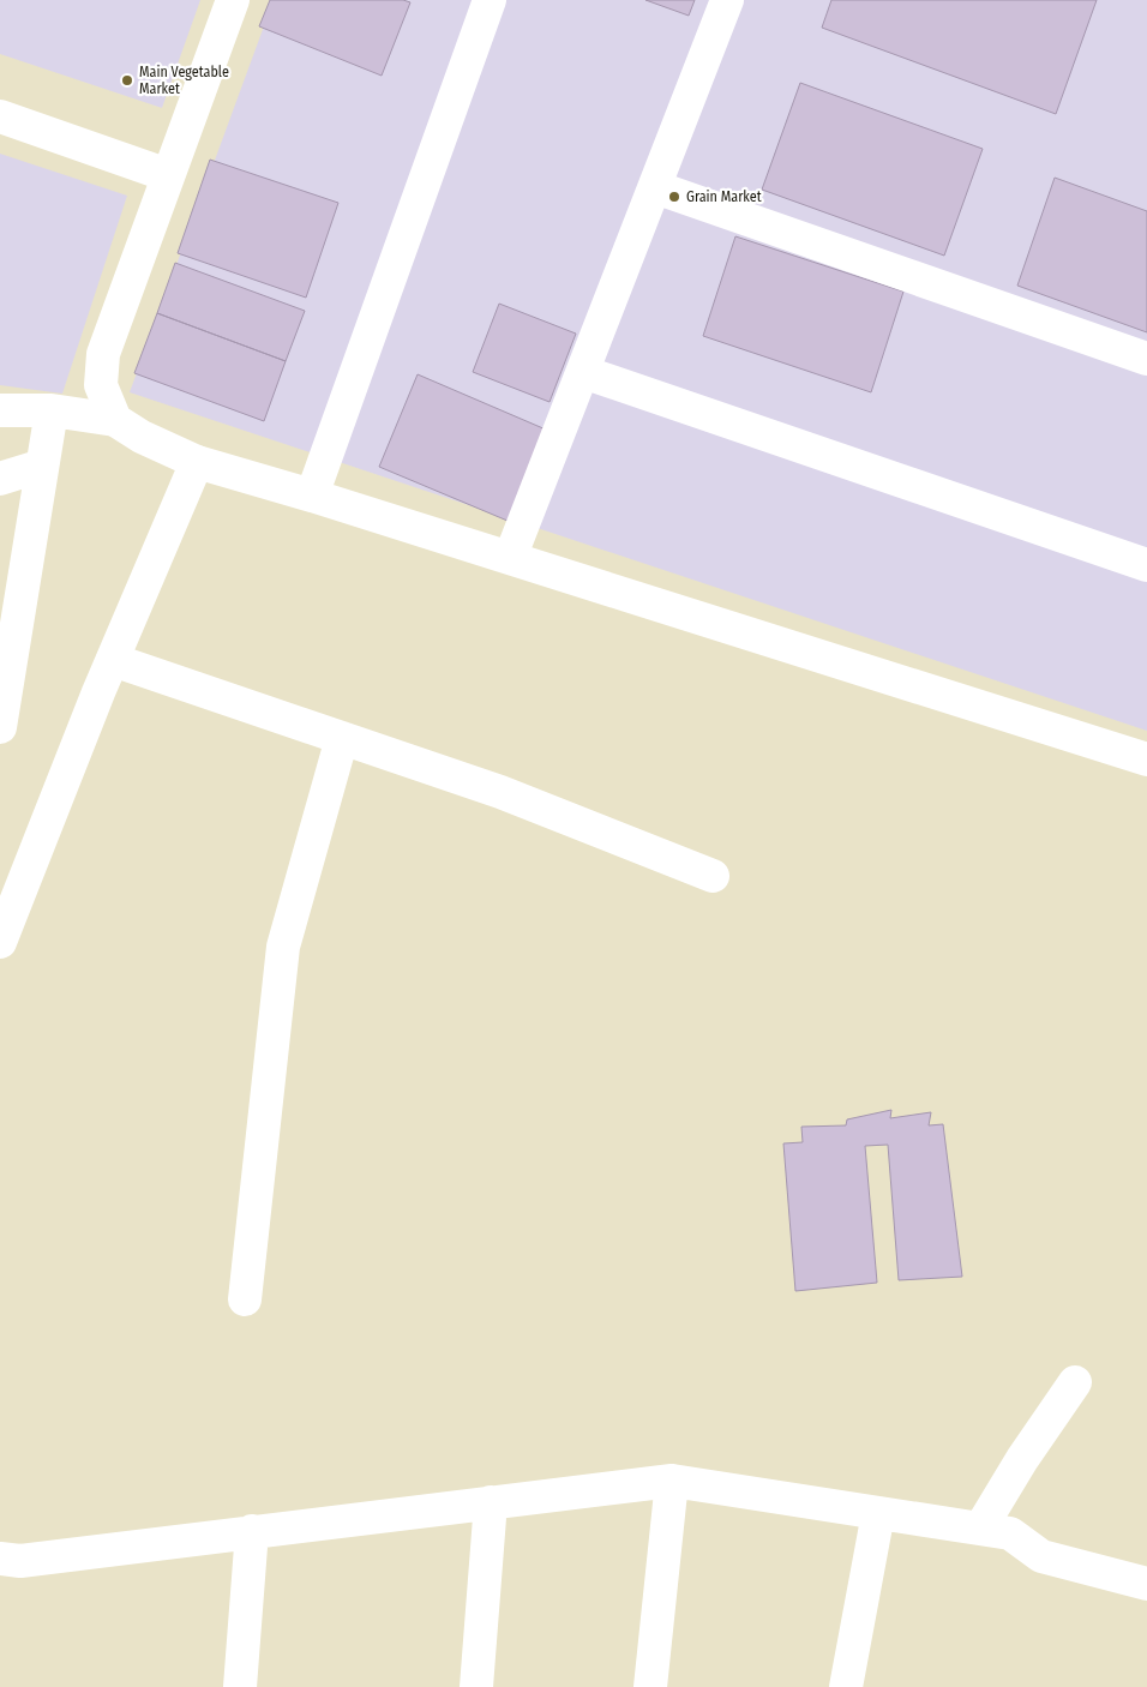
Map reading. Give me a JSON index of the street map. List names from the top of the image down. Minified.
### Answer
{"places":["Main Vegetable Market","Grain Market"]}
